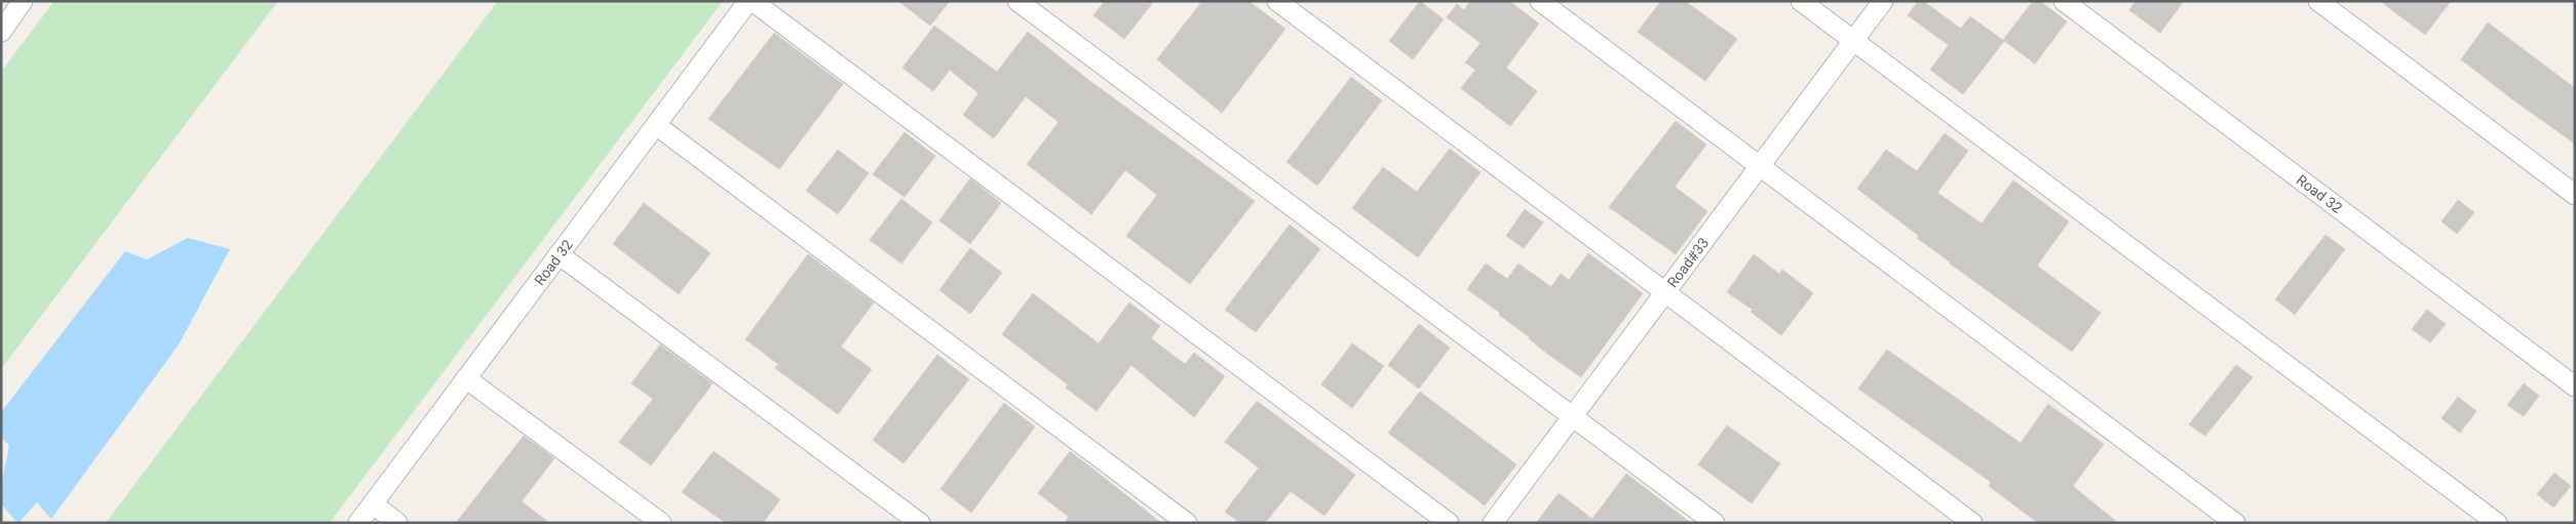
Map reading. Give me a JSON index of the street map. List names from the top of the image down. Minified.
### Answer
{"streets":{"street":["Road 32","Road#33"]}}
